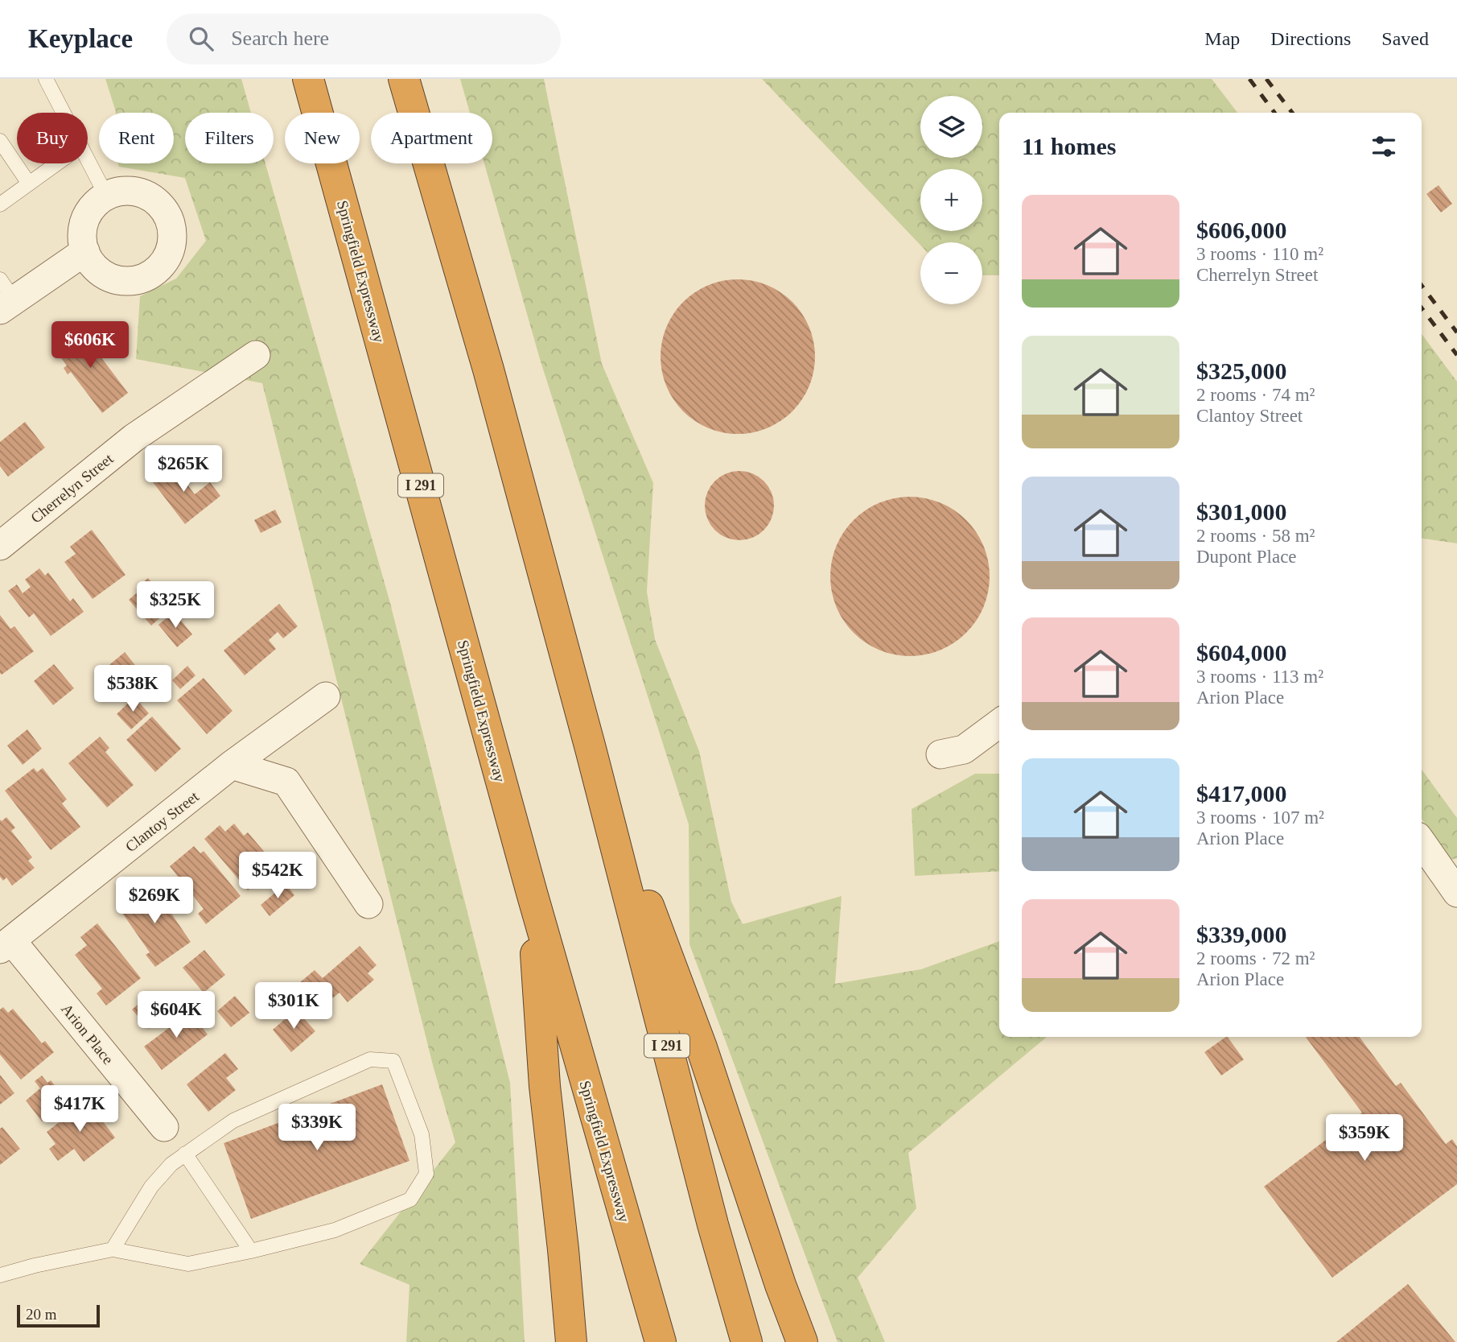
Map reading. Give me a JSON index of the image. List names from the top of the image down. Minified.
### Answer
{"streets":{"highway":["Springfield Expressway","I 291"],"street":["Cherrelyn Street","Clantoy Street","Arion Place"]},"crossings":[["Clantoy Street","Arion Place"]],"scale_bar":"20 m","page":{"header":"Keyplace","search":"Search here","nav":["Map","Directions","Saved"],"map_buttons":["+","−"],"chip":["Buy","Rent","Filters","New","Apartment"],"heading":"11 homes","list":[{"name":"$606,000","note":"3 rooms · 110 m² · Cherrelyn Street"},{"name":"$325,000","note":"2 rooms · 74 m² · Clantoy Street"},{"name":"$301,000","note":"2 rooms · 58 m² · Dupont Place"},{"name":"$604,000","note":"3 rooms · 113 m² · Arion Place"},{"name":"$417,000","note":"3 rooms · 107 m² · Arion Place"},{"name":"$339,000","note":"2 rooms · 72 m² · Arion Place"}],"price":["$606K","$265K","$325K","$538K","$542K","$269K","$301K","$604K","$417K","$339K","$359K"],"scale":"20 m"}}
